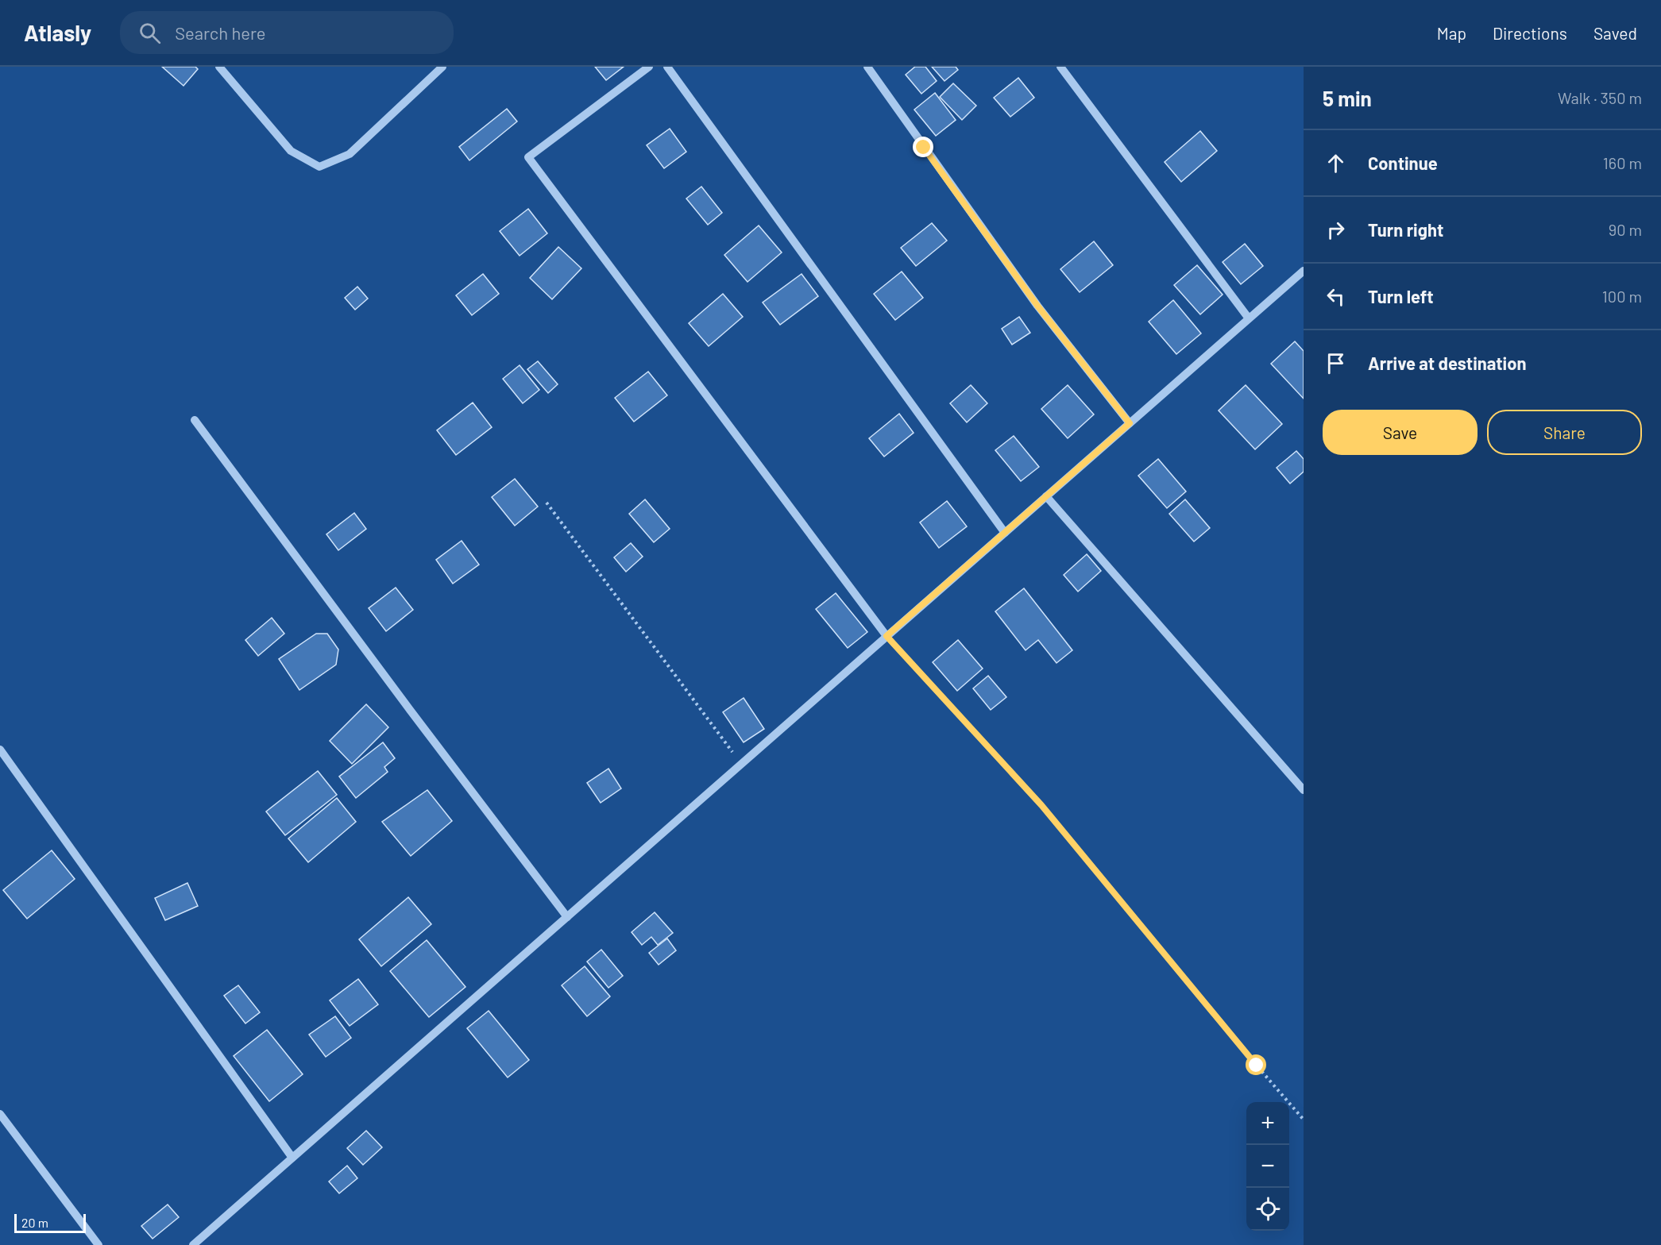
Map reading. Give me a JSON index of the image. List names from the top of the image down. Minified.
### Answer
{"scale_bar":"20 m","page":{"header":"Atlasly","search":"Search here","nav":["Map","Directions","Saved"],"heading":["5 min","Walk · 350 m"],"list":[["Continue","160 m"],["Turn right","90 m"],["Turn left","100 m"],"Arrive at destination"],"buttons":["Save","Share"],"map_buttons":["+","−"],"scale":"20 m"}}
